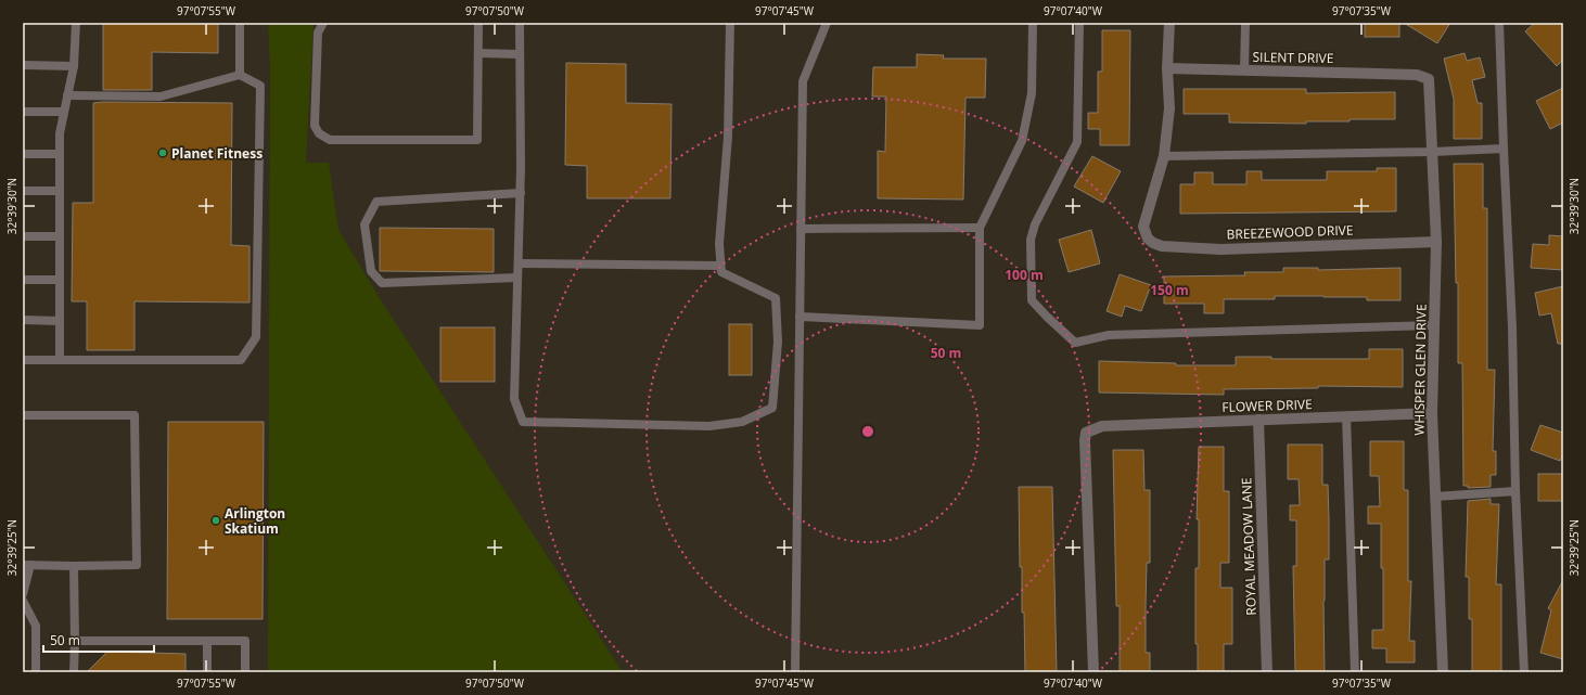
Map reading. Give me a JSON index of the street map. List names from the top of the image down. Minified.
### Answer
{"streets":{"street":["SILENT DRIVE","BREEZEWOOD DRIVE","WHISPER GLEN DRIVE","FLOWER DRIVE","ROYAL MEADOW LANE"]},"crossings":[["SILENT DRIVE","WHISPER GLEN DRIVE"],["BREEZEWOOD DRIVE","WHISPER GLEN DRIVE"],["WHISPER GLEN DRIVE","FLOWER DRIVE"],["FLOWER DRIVE","ROYAL MEADOW LANE"]],"places":["Planet Fitness","Arlington Skatium"],"scale_bar":"50 m","coordinates":["97°07'55\"W","97°07'50\"W","97°07'45\"W","97°07'40\"W","97°07'35\"W","32°39'30\"N","32°39'25\"N"],"rings":["100 m","150 m","50 m"]}
